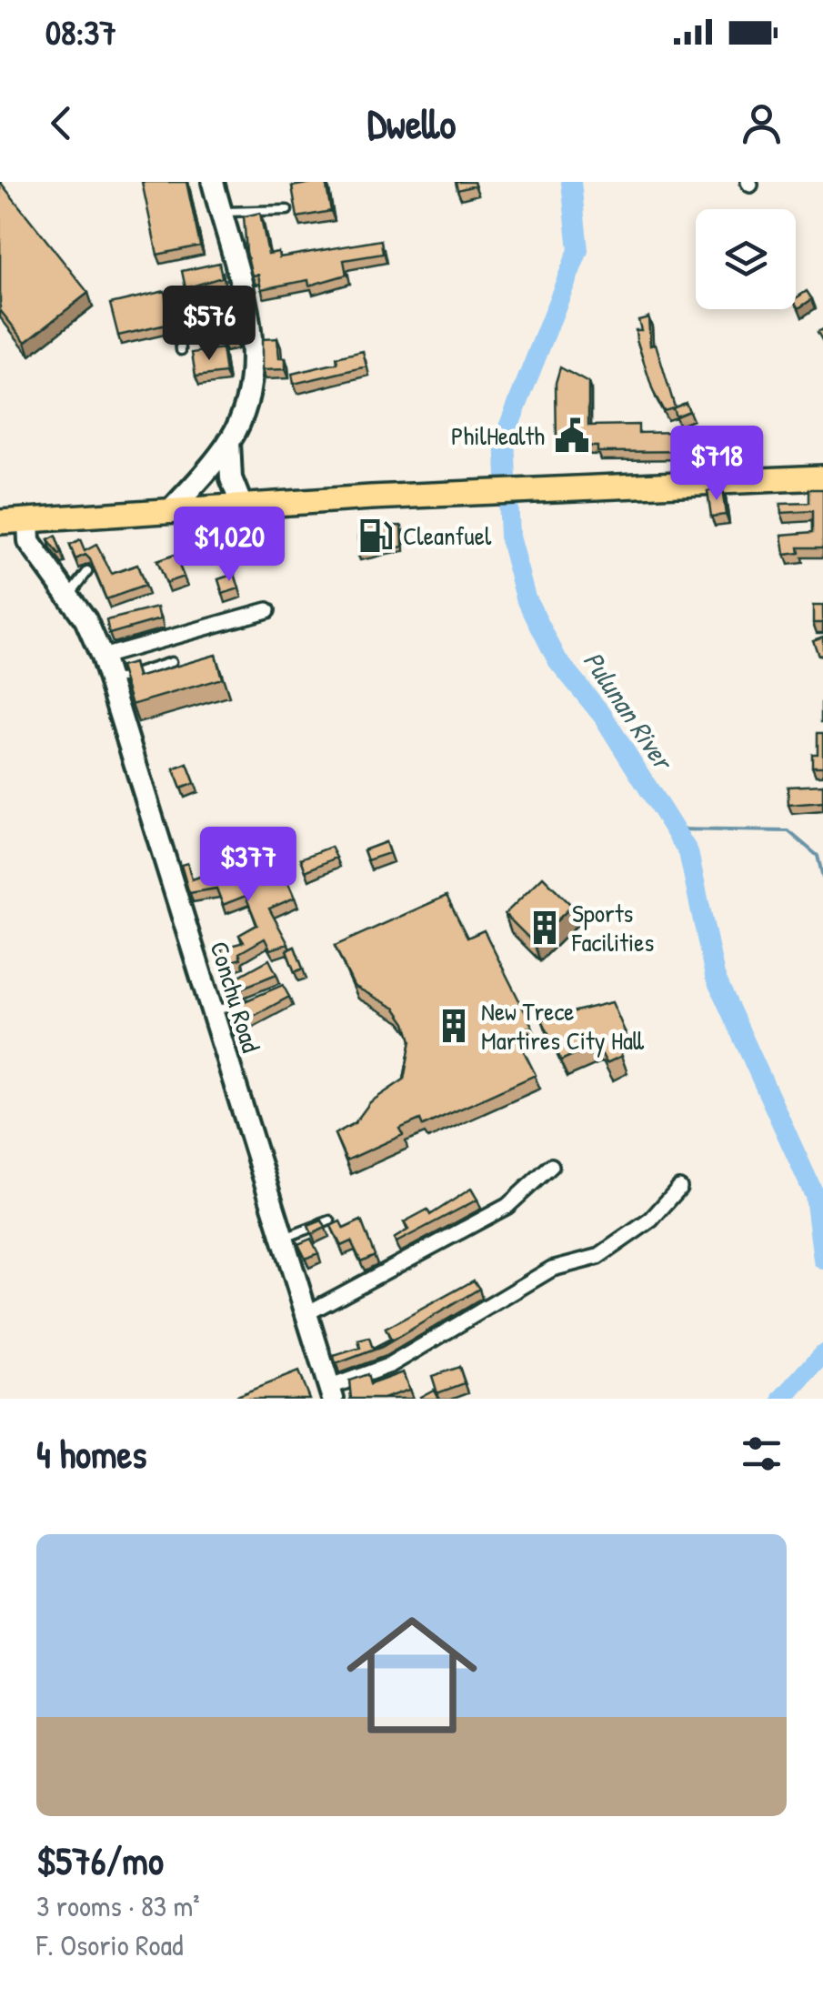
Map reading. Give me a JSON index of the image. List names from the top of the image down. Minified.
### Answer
{"streets":{"main road":["Conchu Road"]},"water":["Pulunan River"],"places":{"public building":["PhilHealth"],"fuel station":["Cleanfuel"],"building":["Sports Facilities","New Trece Martires City Hall"]},"page":{"status":"08:37","header":"Dwello","price":["$576","$718","$1,020","$377"],"heading":"4 homes","list":[{"name":"$576/mo","note":"3 rooms · 83 m² · F. Osorio Road"}]}}
